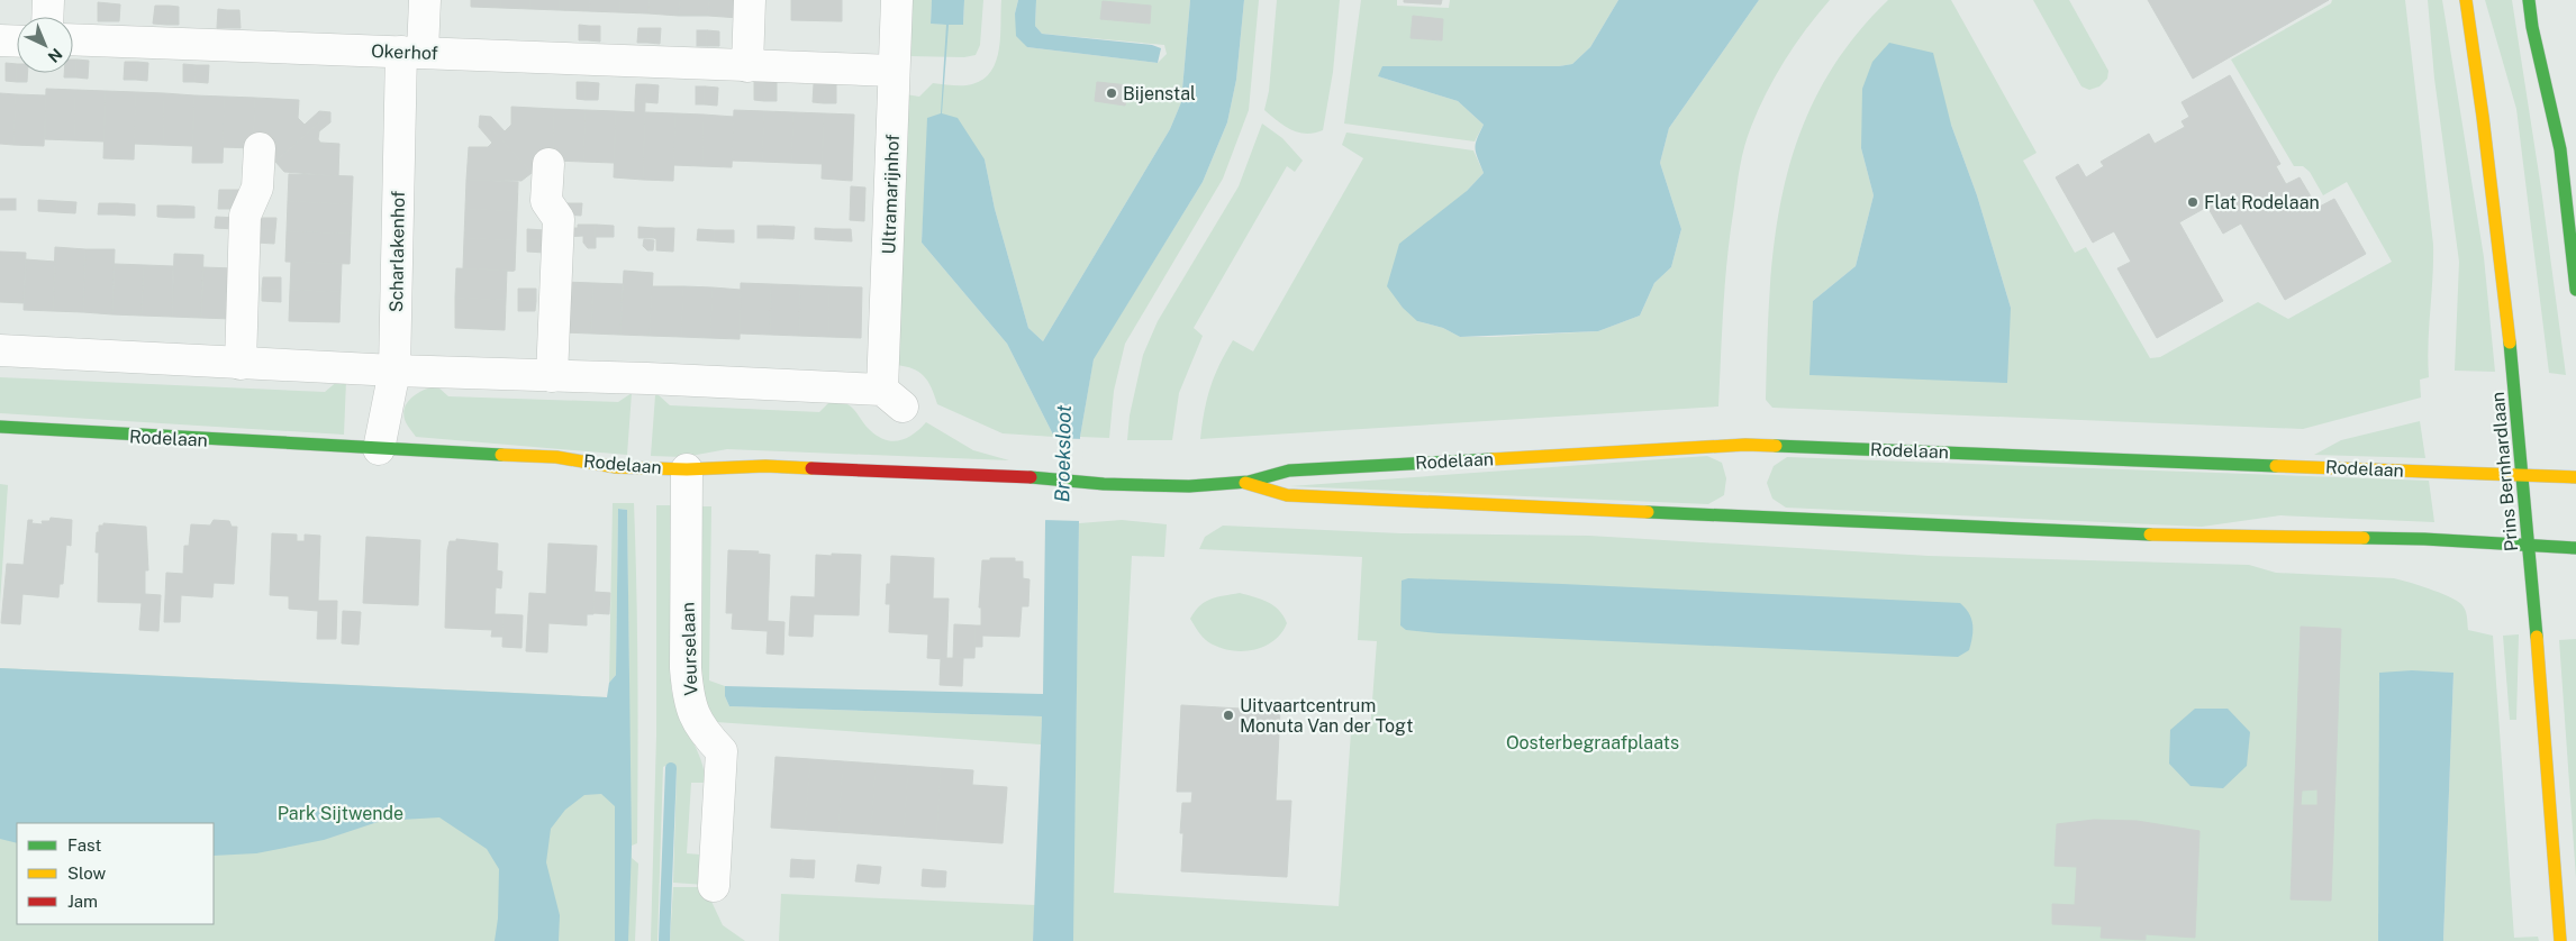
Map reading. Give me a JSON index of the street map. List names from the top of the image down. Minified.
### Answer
{"streets":{"street":["Okerhof","Ultramarijnhof","Scharlakenhof","Rodelaan","Prins Bernhardlaan","Veurselaan"]},"crossings":[["Okerhof","Ultramarijnhof"],["Okerhof","Scharlakenhof"],["Scharlakenhof","Rodelaan"],["Rodelaan","Prins Bernhardlaan"],["Rodelaan","Veurselaan"]],"water":["Broeksloot"],"parks":["Oosterbegraafplaats","Park Sijtwende"],"places":["Bijenstal","Flat Rodelaan","Uitvaartcentrum Monuta Van der Togt"],"legend":["Fast","Slow","Jam"],"north":"bottom right"}
